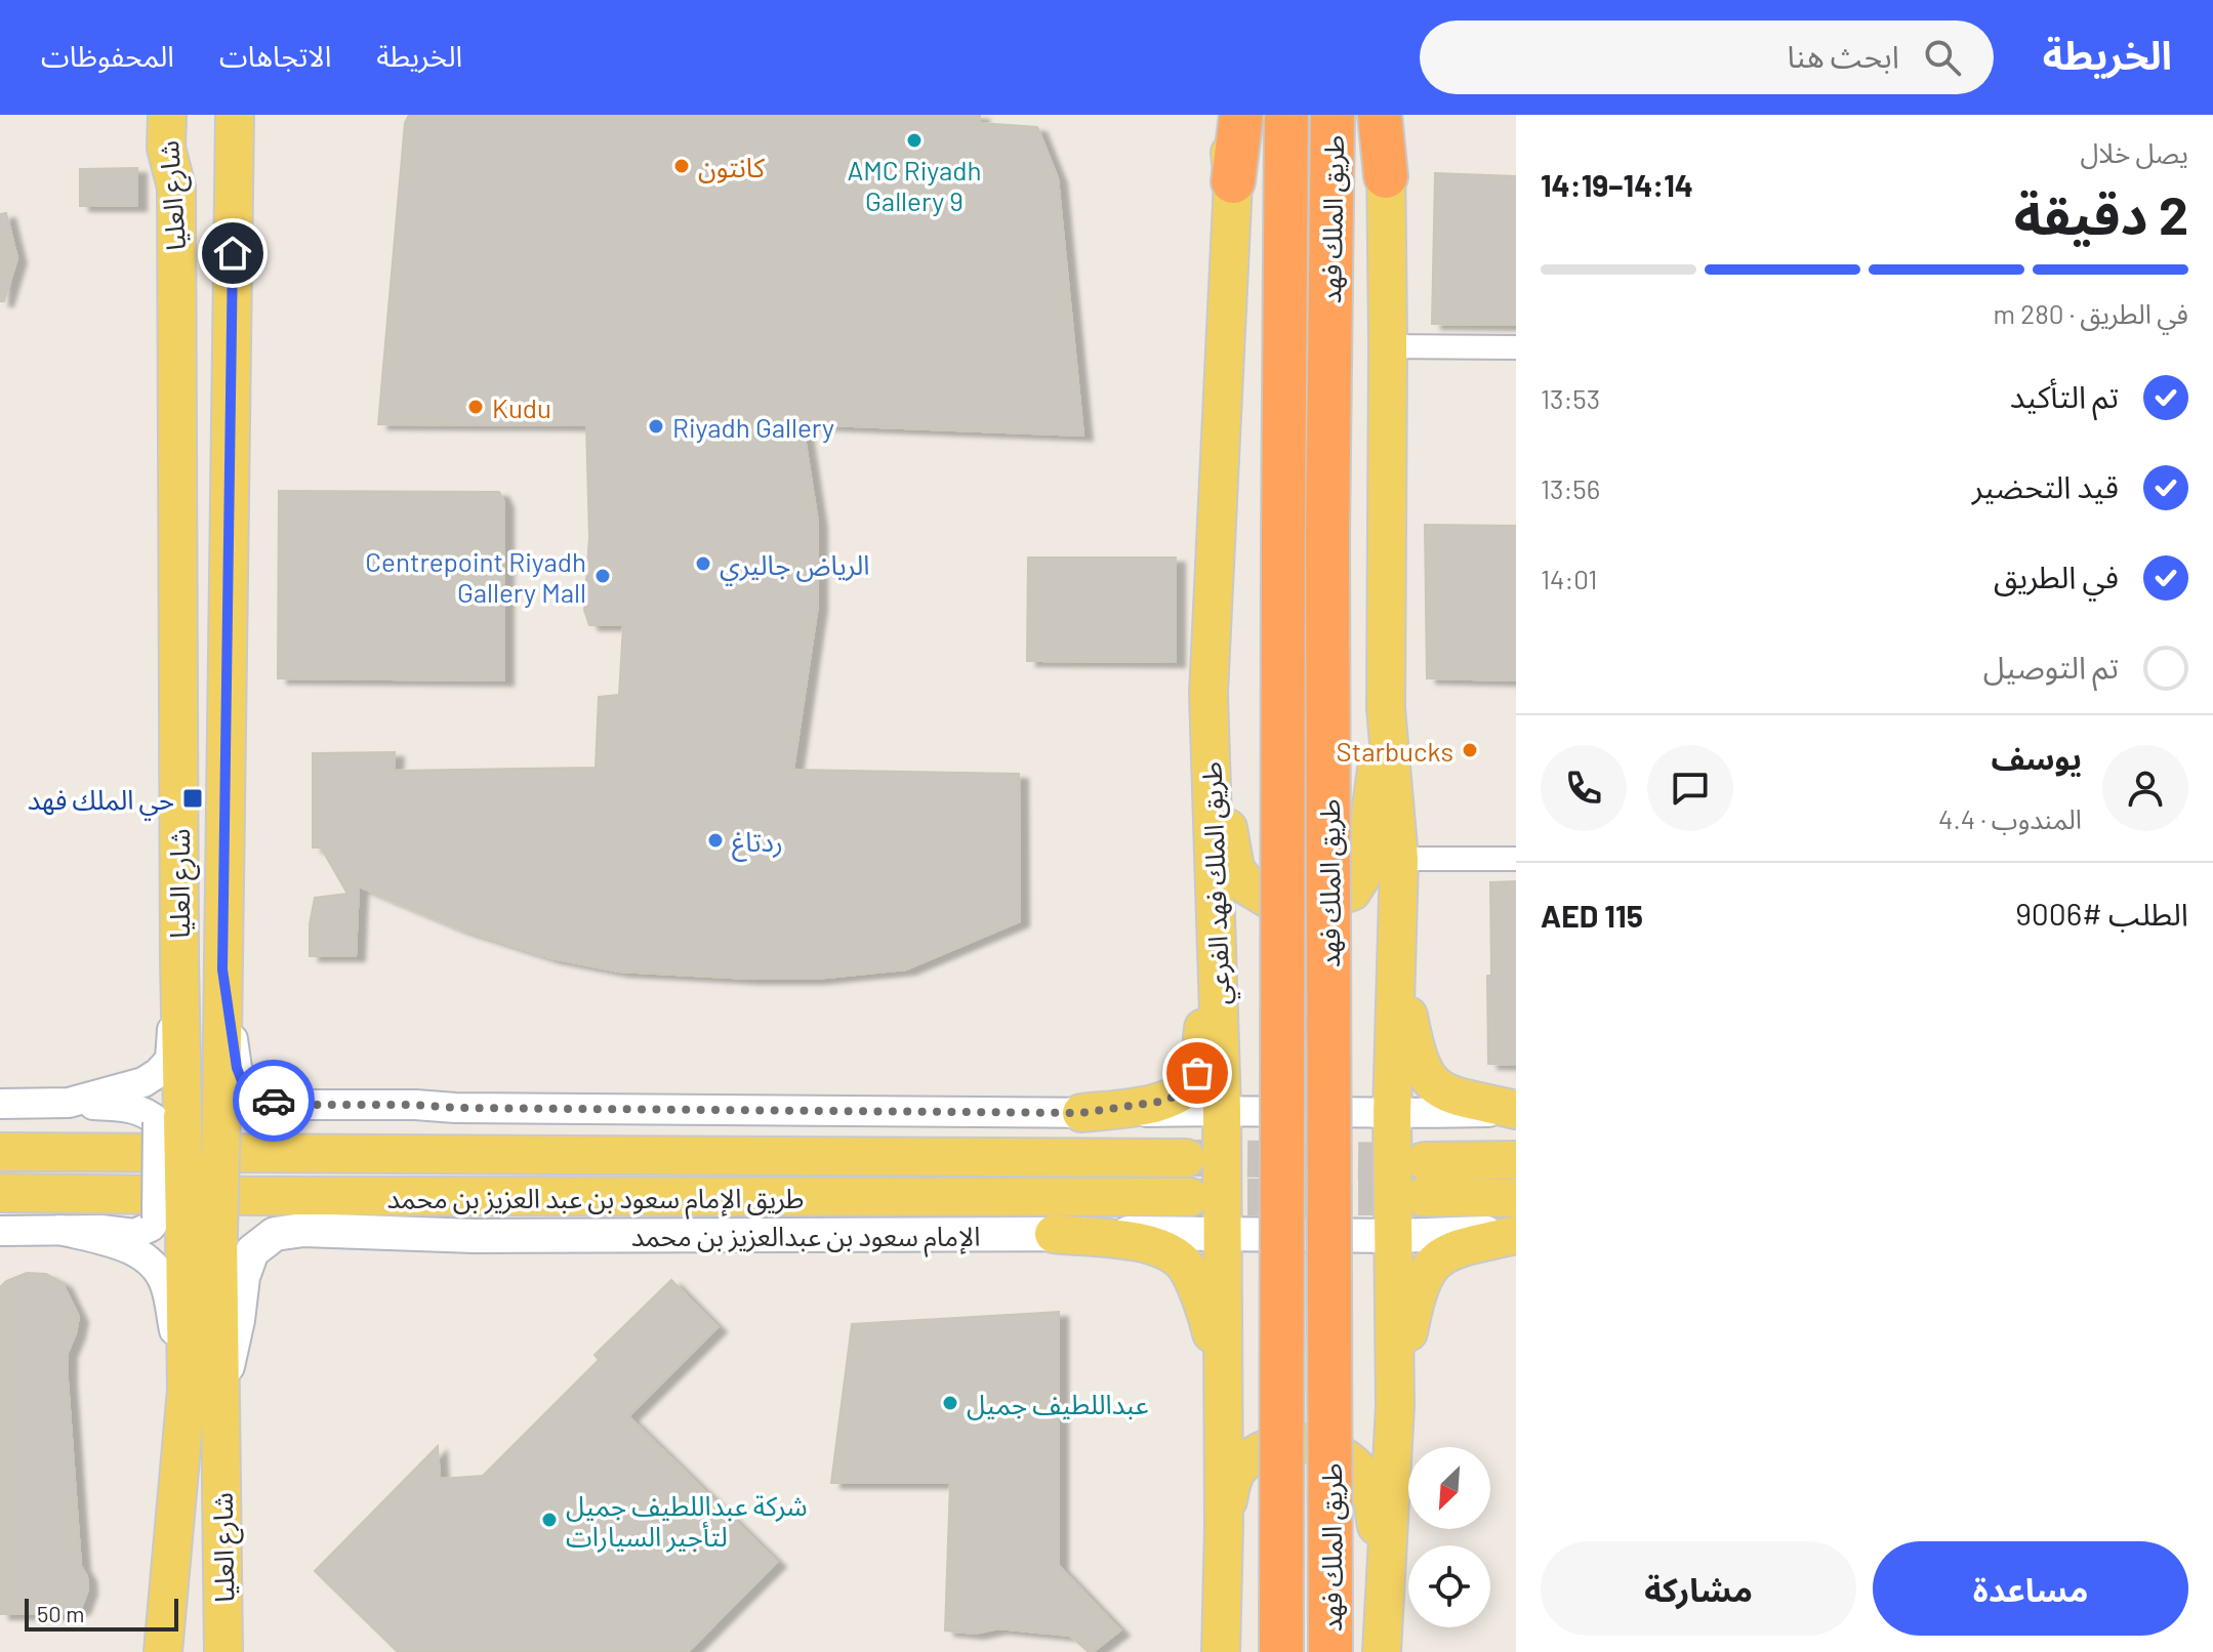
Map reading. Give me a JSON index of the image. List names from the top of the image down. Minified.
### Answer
{"streets":{"highway":["طريق الملك فهد"],"main road":["شارع العليا","طريق الملك فهد الفرعي","طريق الإمام سعود بن عبد العزيز بن محمد","الإمام سعود بن عبدالعزيز بن محمد"]},"crossings":[["شارع العليا","الإمام سعود بن عبدالعزيز بن محمد"],["طريق الملك فهد الفرعي","الإمام سعود بن عبدالعزيز بن محمد"]],"places":{"other":["AMC Riyadh Gallery 9","كانتون","Kudu","Riyadh Gallery","الرياض جاليري","Centrepoint Riyadh Gallery Mall","Starbucks","ردتاغ","عبداللطيف جميل","شركة عبداللطيف جميل لتأجير السيارات"],"transit":["حي الملك فهد"]},"scale_bar":"50 m","north":"bottom left","page":{"header":"الخريطة","search":"ابحث هنا","nav":["الخريطة","الاتجاهات","المحفوظات"],"heading":["2 دقيقة","يصل خلال","14:14–14:19"],"panel":["يوسف","المندوب · 4.4","الطلب #9006","AED 115"],"bar":"في الطريق · 280 m","list":[["تم التأكيد","13:53"],["قيد التحضير","13:56"],["في الطريق","14:01"],"تم التوصيل"],"buttons":["مساعدة","مشاركة"],"scale":"50 m"}}
